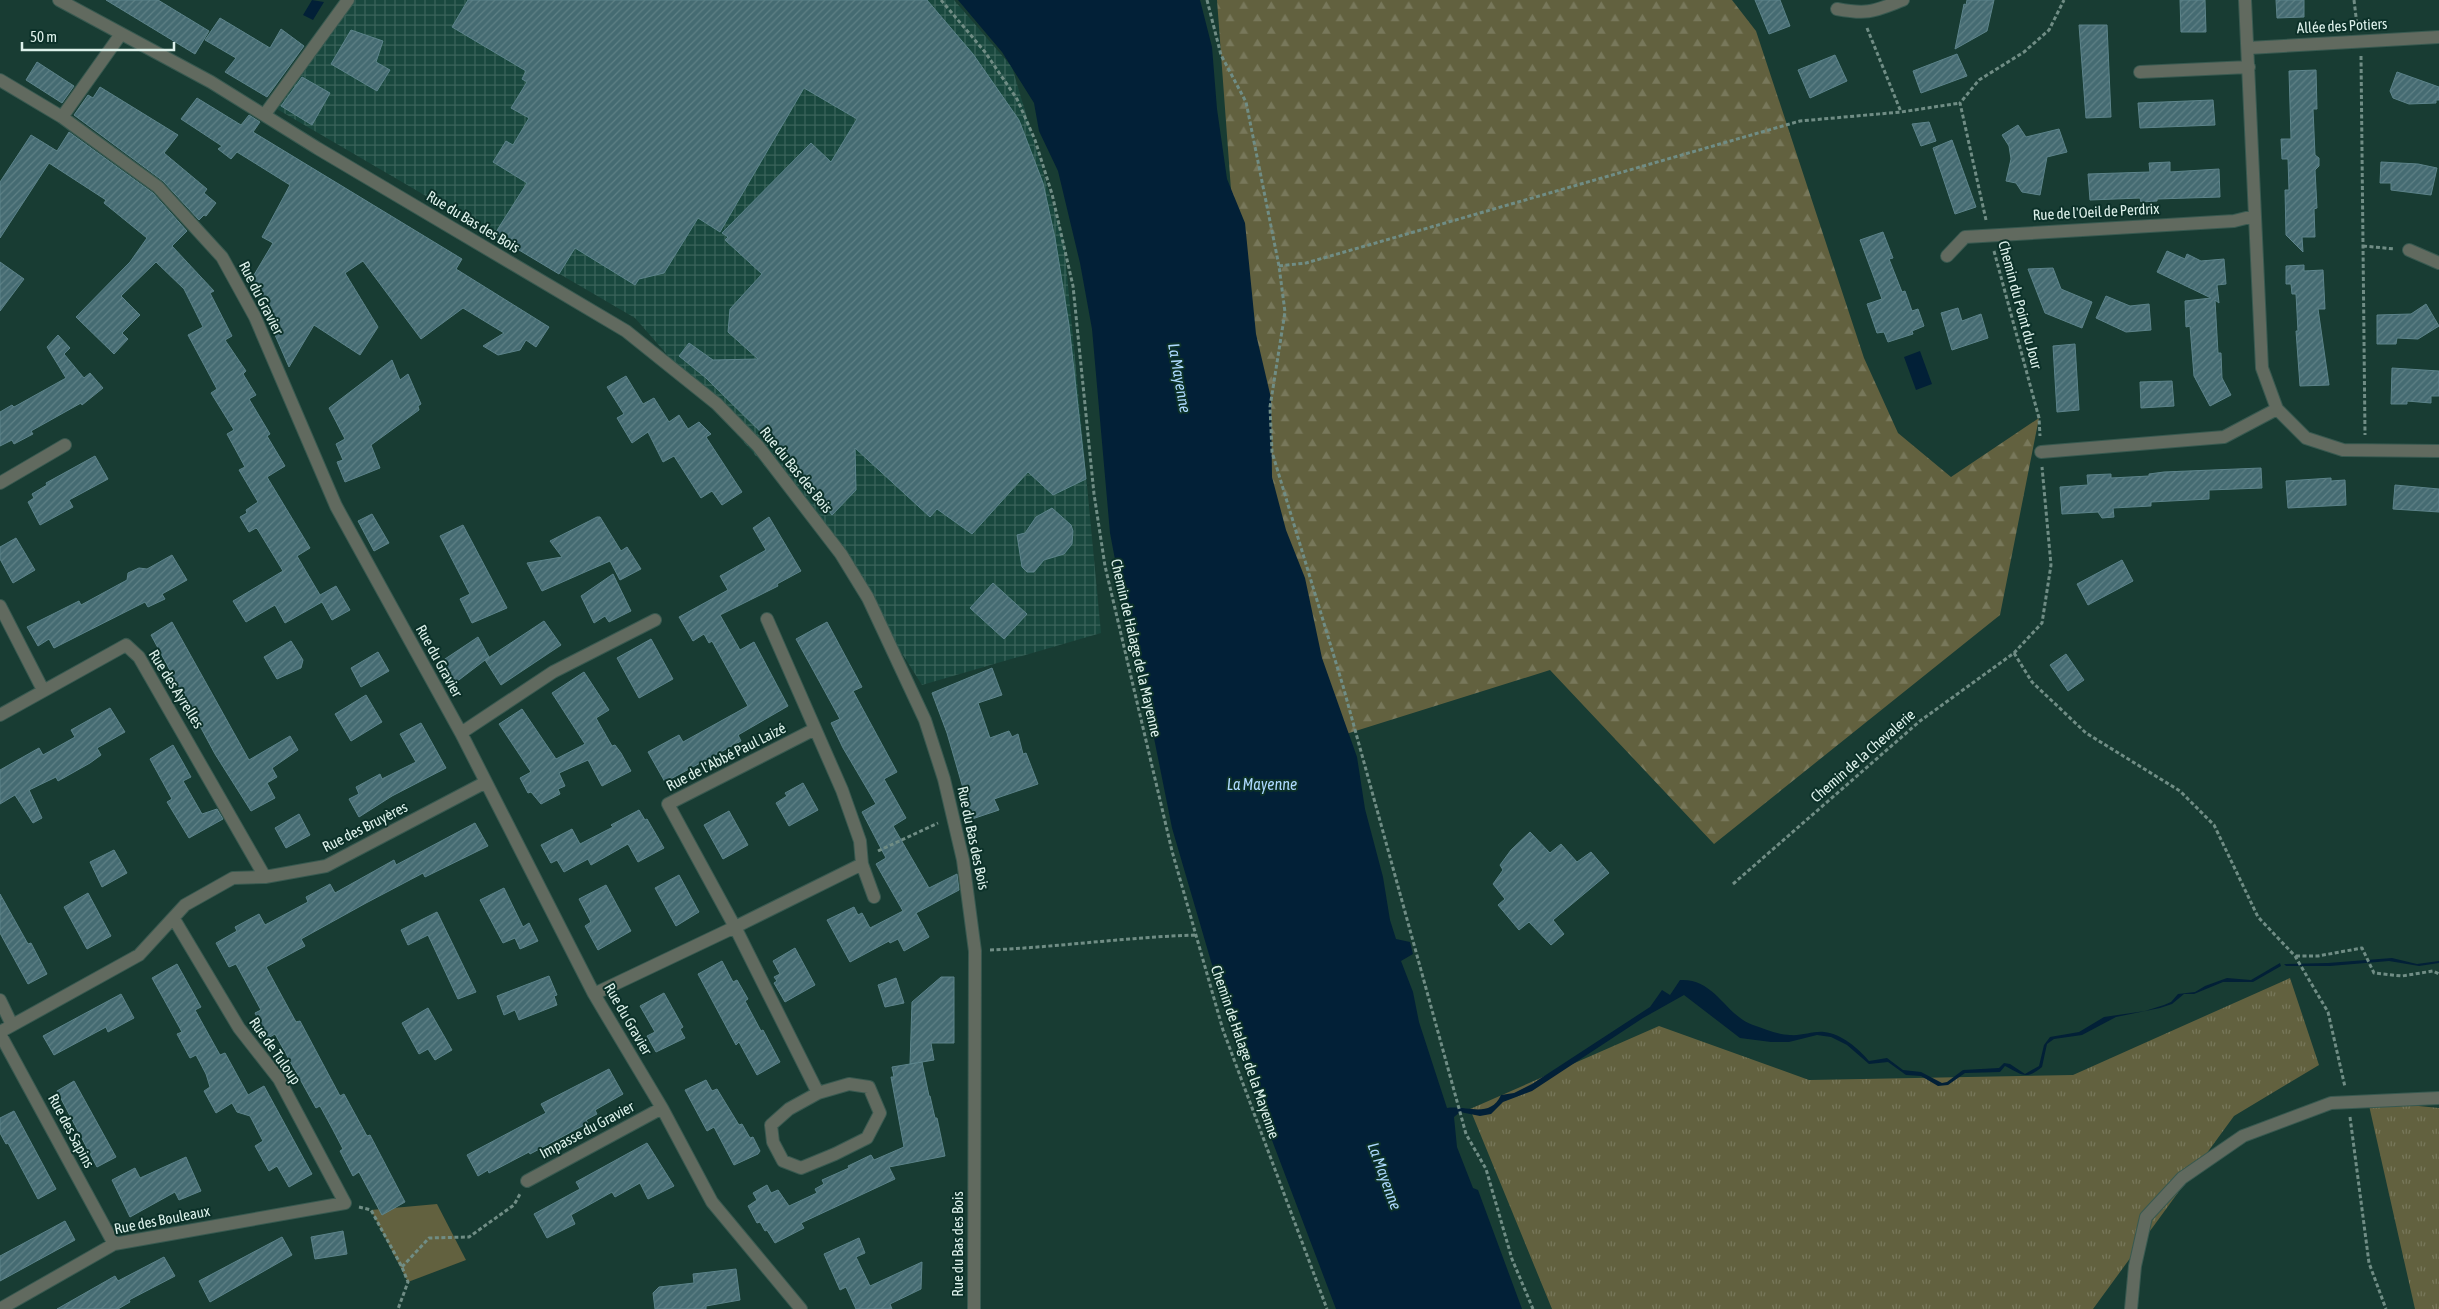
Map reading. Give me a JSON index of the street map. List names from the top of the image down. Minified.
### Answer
{"streets":{"street":["Allée des Potiers","Rue de l'Oeil de Perdrix","Rue du Bas des Bois","Rue du Gravier","Rue des Ayrelles","Rue de l'Abbé Paul Laizé","Rue des Bruyères","Rue de Tuloup","Impasse du Gravier","Rue des Sapins","Rue des Bouleaux"],"path":["Chemin du Point du Jour","Chemin de Halage de la Mayenne","Chemin de la Chevalerie"]},"crossings":[["Rue de l'Oeil de Perdrix","Chemin du Point du Jour"],["Rue du Gravier","Rue des Bruyères"],["Rue du Gravier","Impasse du Gravier"],["Chemin du Point du Jour","Chemin de la Chevalerie"],["Rue des Ayrelles","Rue des Bruyères"],["Rue des Bruyères","Rue de Tuloup"],["Rue des Bruyères","Rue des Sapins"],["Rue de Tuloup","Rue des Bouleaux"],["Rue des Sapins","Rue des Bouleaux"]],"water":["La Mayenne"],"scale_bar":"50 m"}
